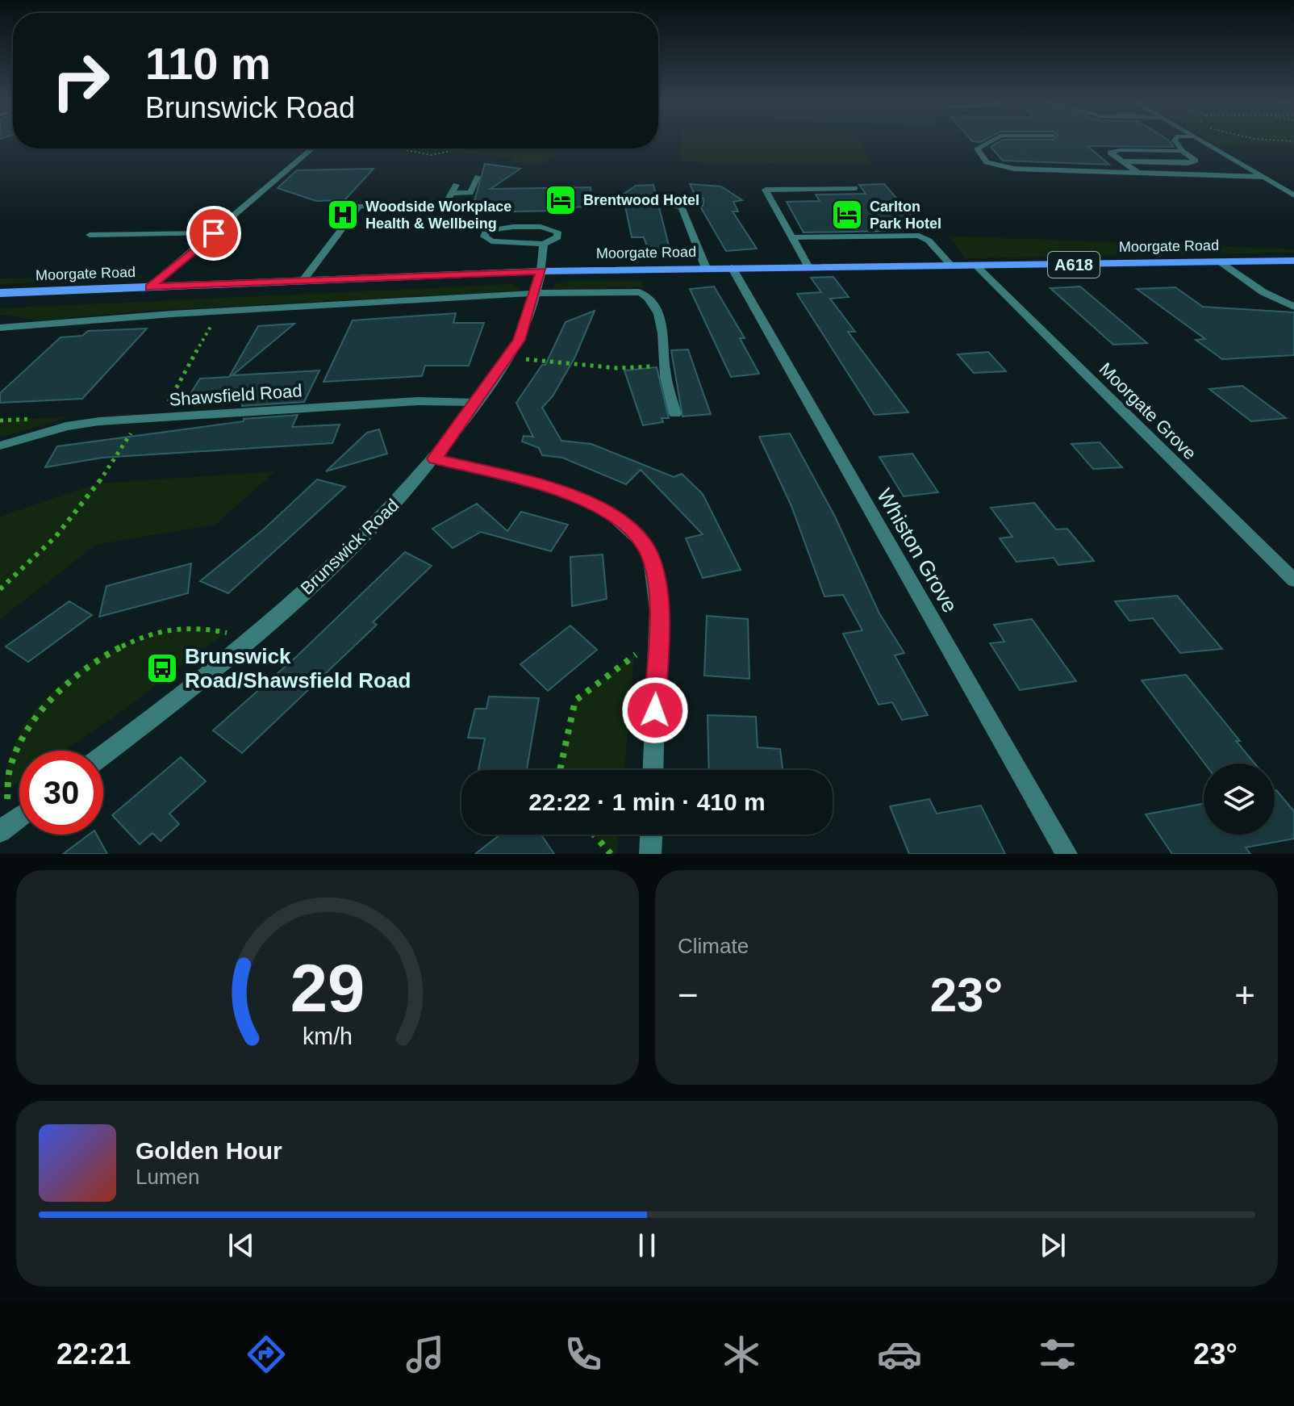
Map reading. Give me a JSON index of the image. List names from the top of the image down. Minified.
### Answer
{"streets":{"main road":["Moorgate Road","A618"],"street":["Shawsfield Road","Moorgate Grove","Brunswick Road","Whiston Grove"]},"crossings":[["Moorgate Road","Moorgate Grove"],["Moorgate Road","Brunswick Road"],["Moorgate Road","Whiston Grove"],["Shawsfield Road","Brunswick Road"]],"places":{"hotel":["Brentwood Hotel","Carlton Park Hotel"],"hospital":["Woodside Workplace Health & Wellbeing"],"bus stop":["Brunswick Road/Shawsfield Road"]},"page":{"turn":["110 m","Brunswick Road"],"limit":"30","trip":"22:22 · 1 min · 410 m","tile":"Climate","heat":["−","23°","+"],"song":["Golden Hour","Lumen"],"tabs":["22:21","23°"],"gauge":["29","km/h"]}}
